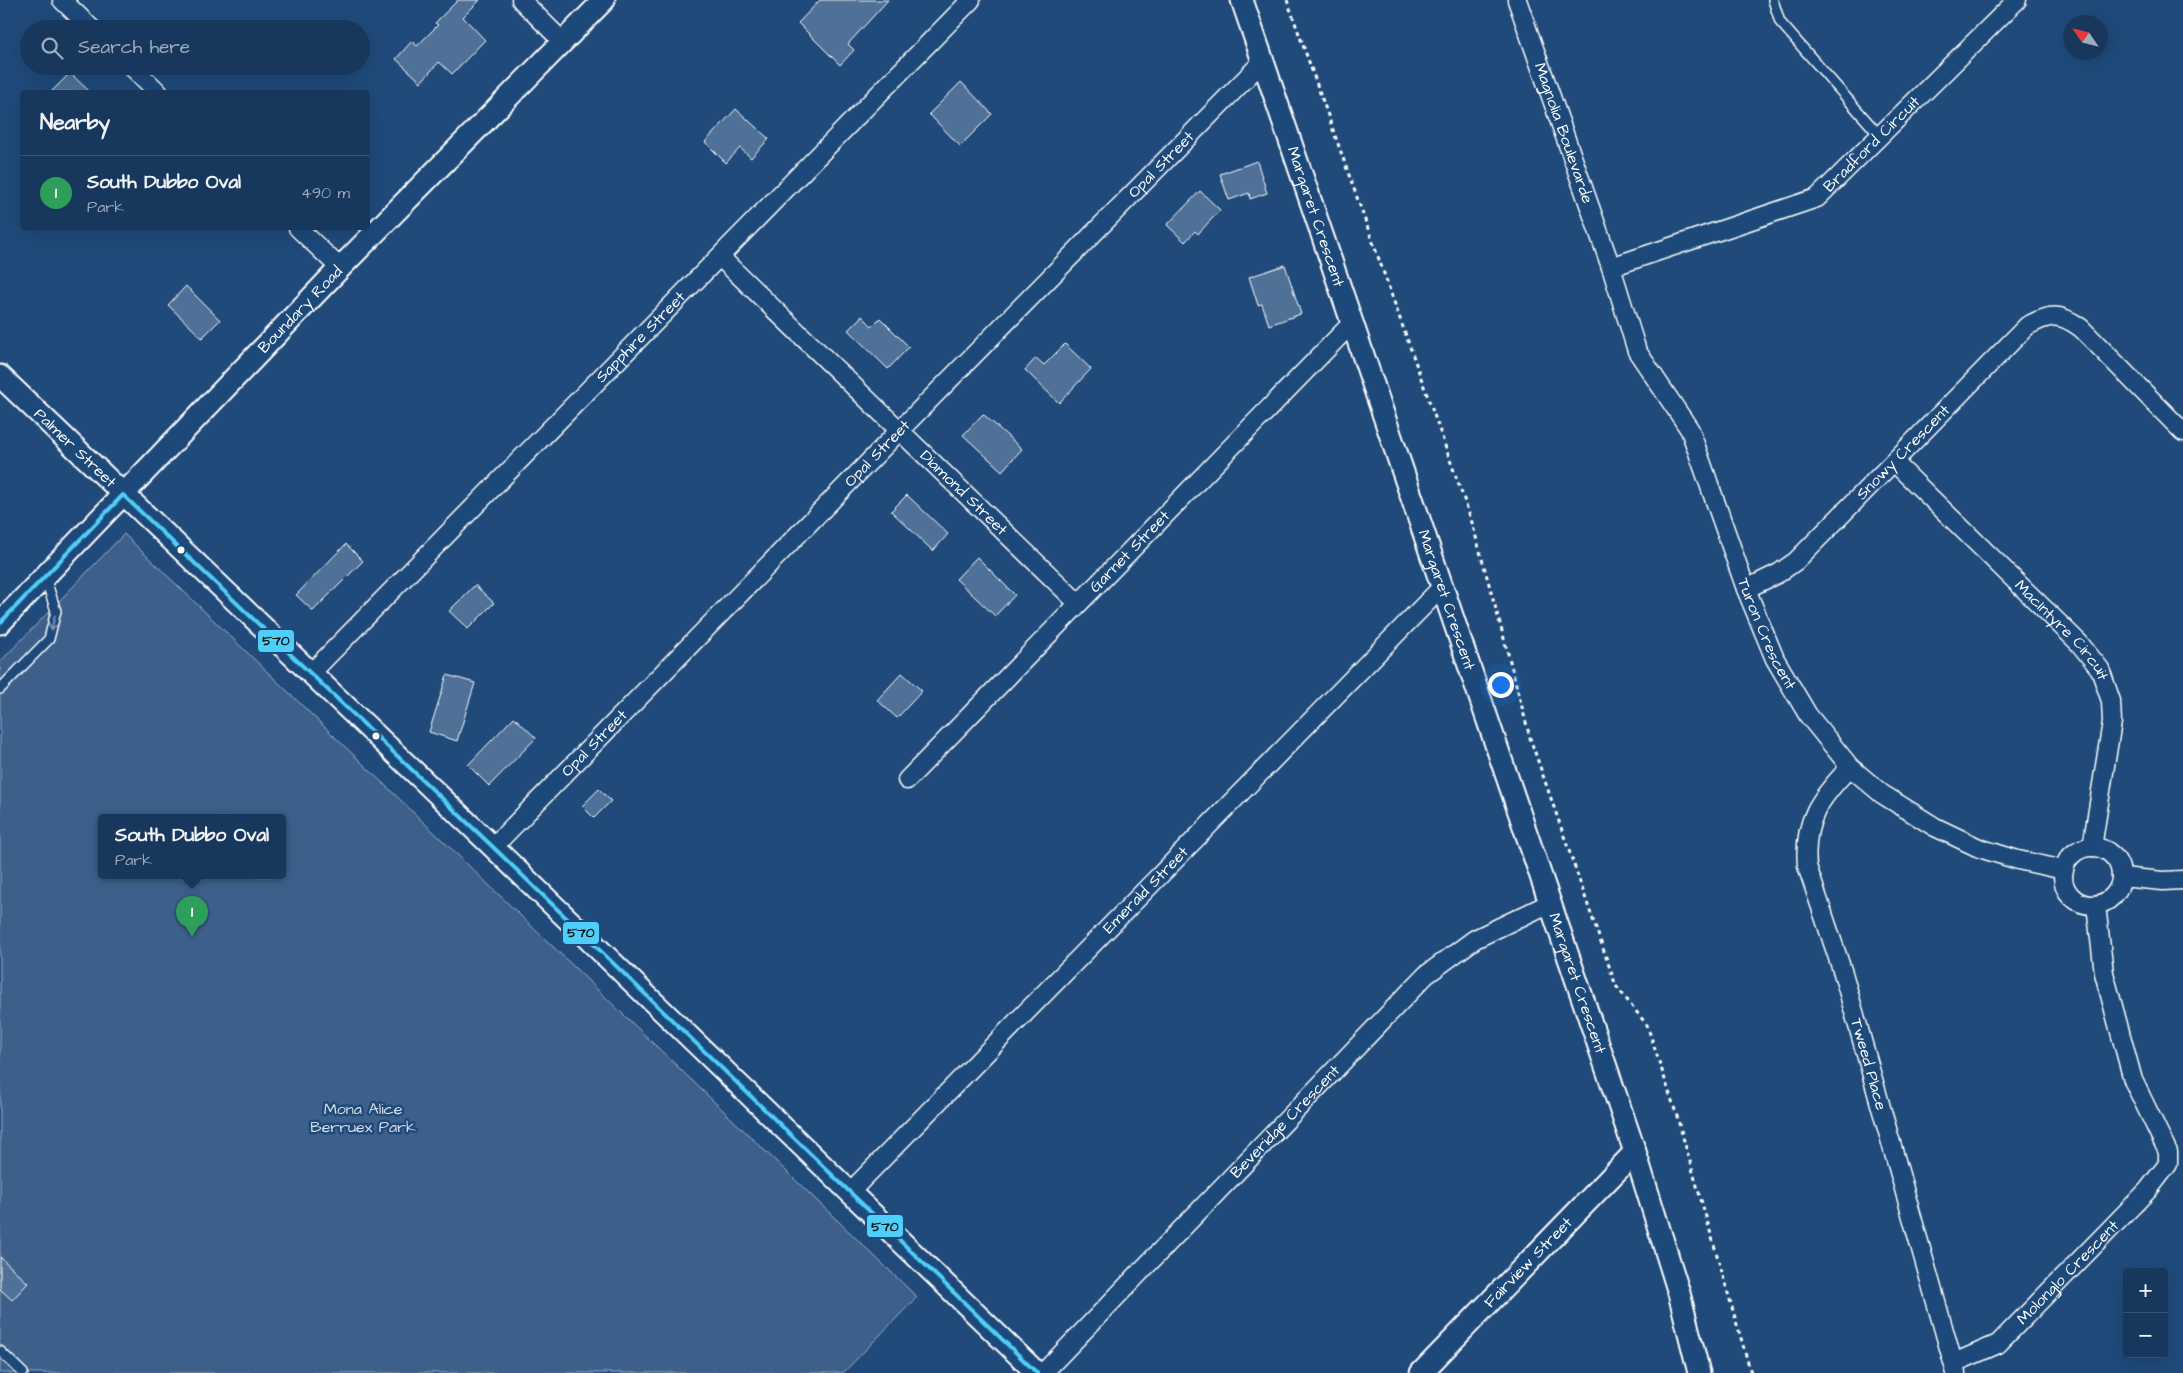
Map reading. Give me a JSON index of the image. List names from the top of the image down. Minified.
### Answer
{"streets":{"street":["Magnolia Boulevarde","Bradford Circuit","Opal Street","Margaret Crescent","Boundary Road","Sapphire Street","Palmer Street","Snowy Crescent","Diamond Street","Garnet Street","MacIntyre Circuit","Turon Crescent","Emerald Street","Tweed Place","Beveridge Crescent","Fairview Street","Molonglo Crescent"]},"crossings":[["Magnolia Boulevarde","Bradford Circuit"],["Magnolia Boulevarde","Turon Crescent"],["Bradford Circuit","Turon Crescent"],["Opal Street","Margaret Crescent"],["Opal Street","Palmer Street"],["Opal Street","Diamond Street"],["Margaret Crescent","Garnet Street"],["Margaret Crescent","Emerald Street"],["Margaret Crescent","Beveridge Crescent"],["Margaret Crescent","Fairview Street"],["Boundary Road","Palmer Street"],["Sapphire Street","Palmer Street"],["Sapphire Street","Diamond Street"],["Palmer Street","Emerald Street"],["Snowy Crescent","MacIntyre Circuit"],["Snowy Crescent","Turon Crescent"],["Diamond Street","Garnet Street"],["MacIntyre Circuit","Turon Crescent"],["MacIntyre Circuit","Molonglo Crescent"],["Turon Crescent","Tweed Place"],["Turon Crescent","Molonglo Crescent"],["Tweed Place","Molonglo Crescent"]],"parks":["Mona Alice Berruex Park"],"lines":["transit line 570"],"north":"top left","page":{"search":"Search here","heading":"Nearby","list":[{"mark":"1","name":"South Dubbo Oval","note":"Park","value":"490 m"}],"popup":["South Dubbo Oval","Park"],"pins":"1","map_buttons":["+","−"]}}
